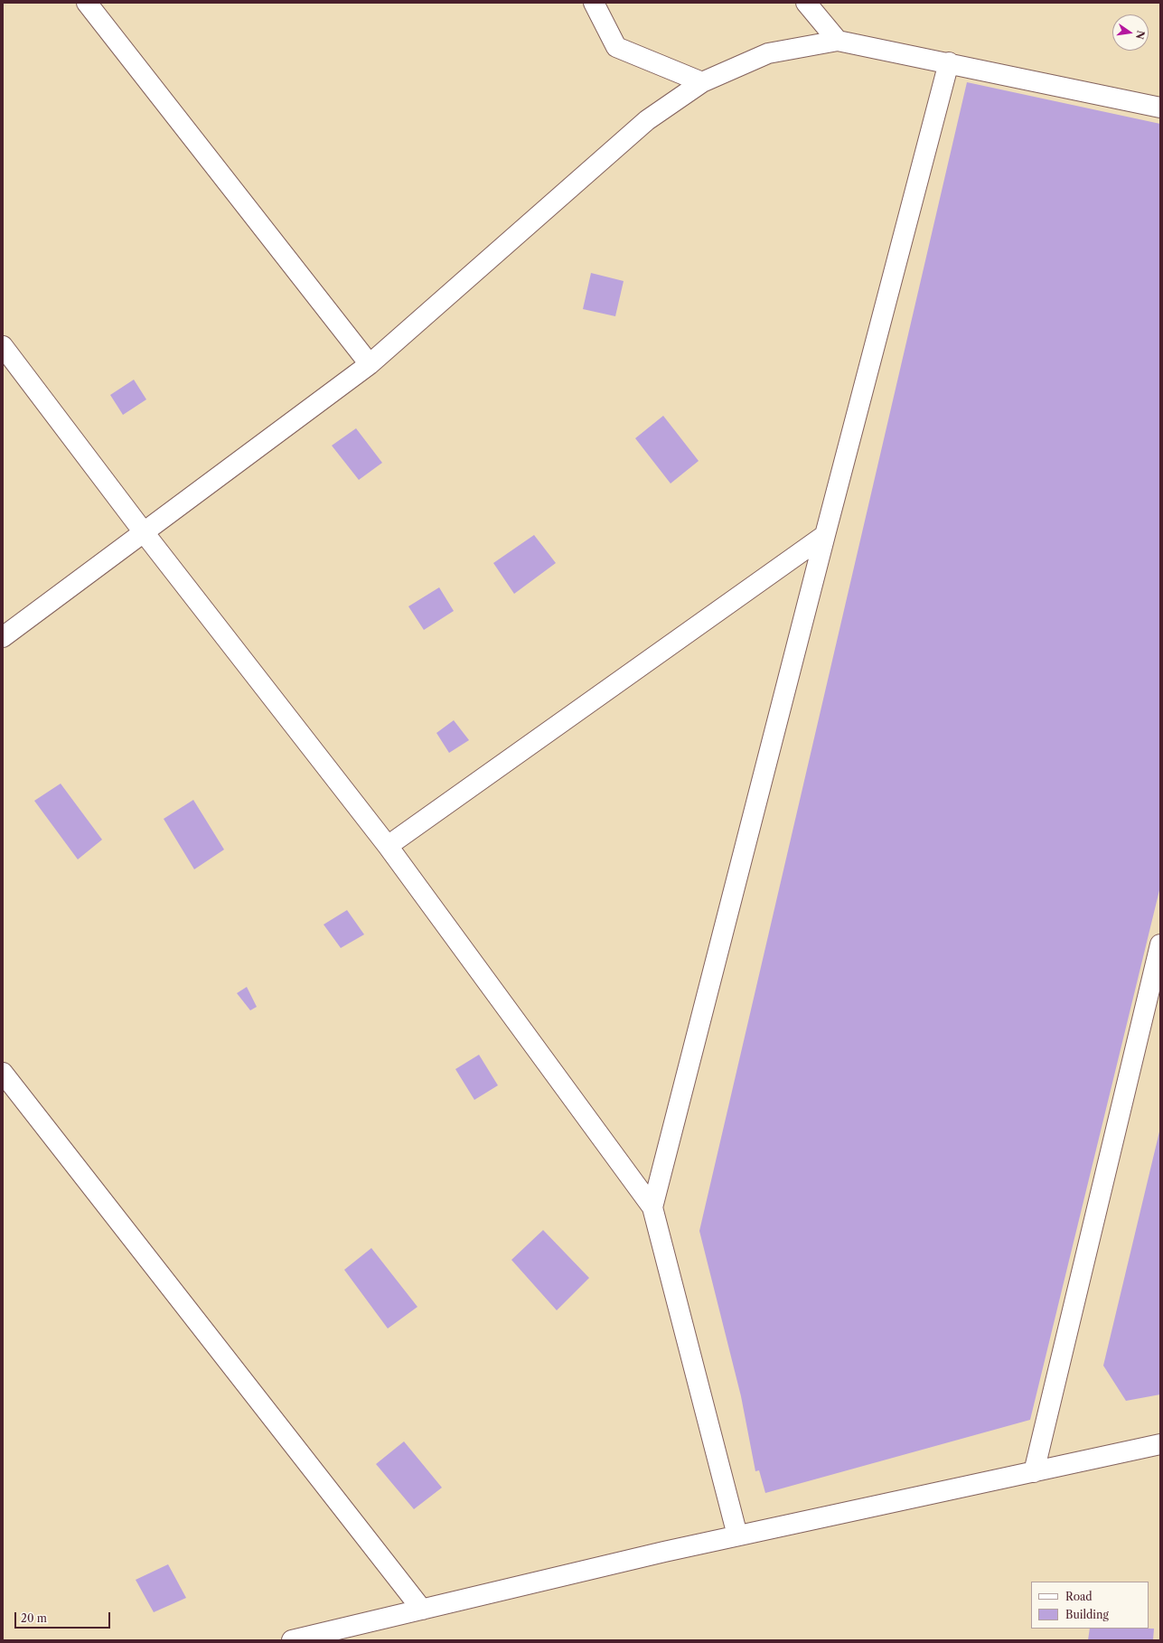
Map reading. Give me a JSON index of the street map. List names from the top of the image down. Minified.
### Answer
{"legend":["Road","Building"],"scale_bar":"20 m","north":"right"}
